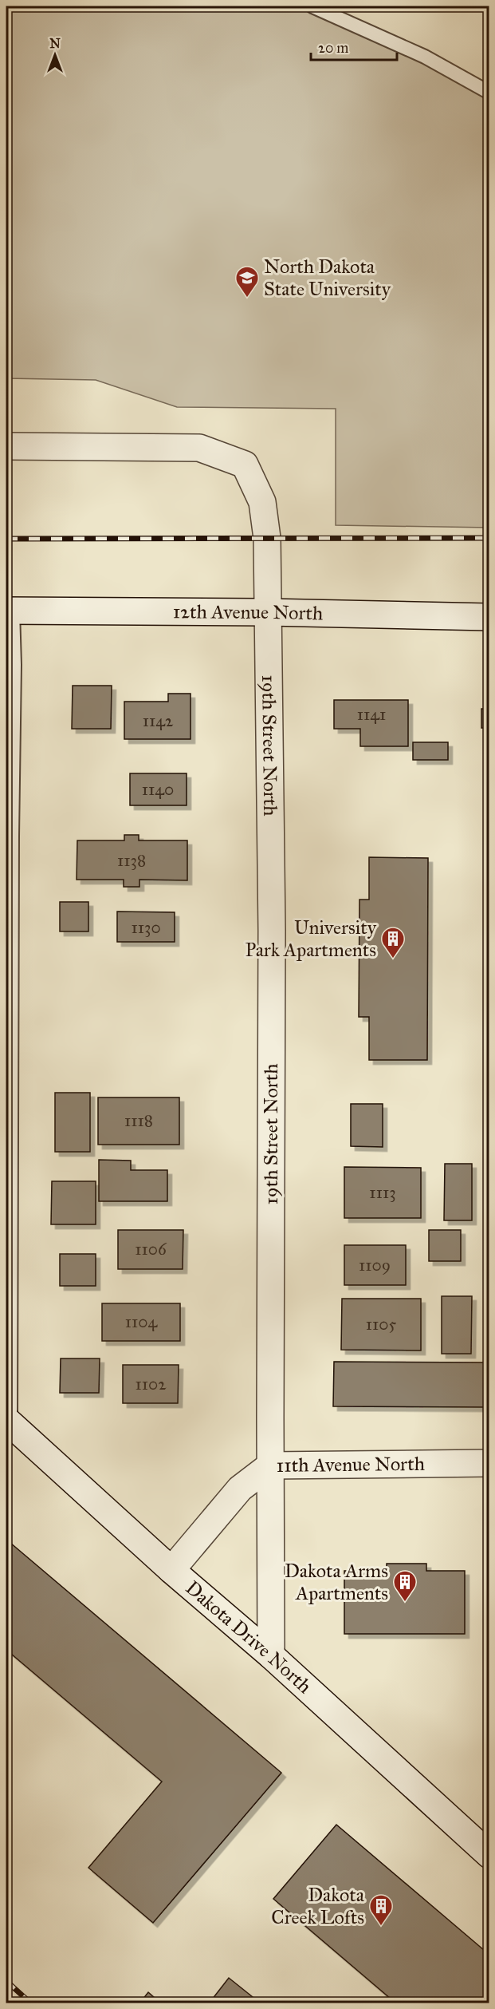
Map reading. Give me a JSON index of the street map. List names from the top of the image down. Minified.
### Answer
{"streets":{"street":["12th Avenue North","19th Street North","11th Avenue North","Dakota Drive North"]},"crossings":[["12th Avenue North","19th Street North"],["19th Street North","11th Avenue North"],["19th Street North","Dakota Drive North"],["11th Avenue North","Dakota Drive North"]],"places":{"school or university":["North Dakota State University"],"building":["University Park Apartments","Dakota Arms Apartments","Dakota Creek Lofts"]},"house_numbers":["1141","1142","1140","1138","1130","1118","1113","1106","1109","1104","1105","1102"],"scale_bar":"20 m","north":"top"}
